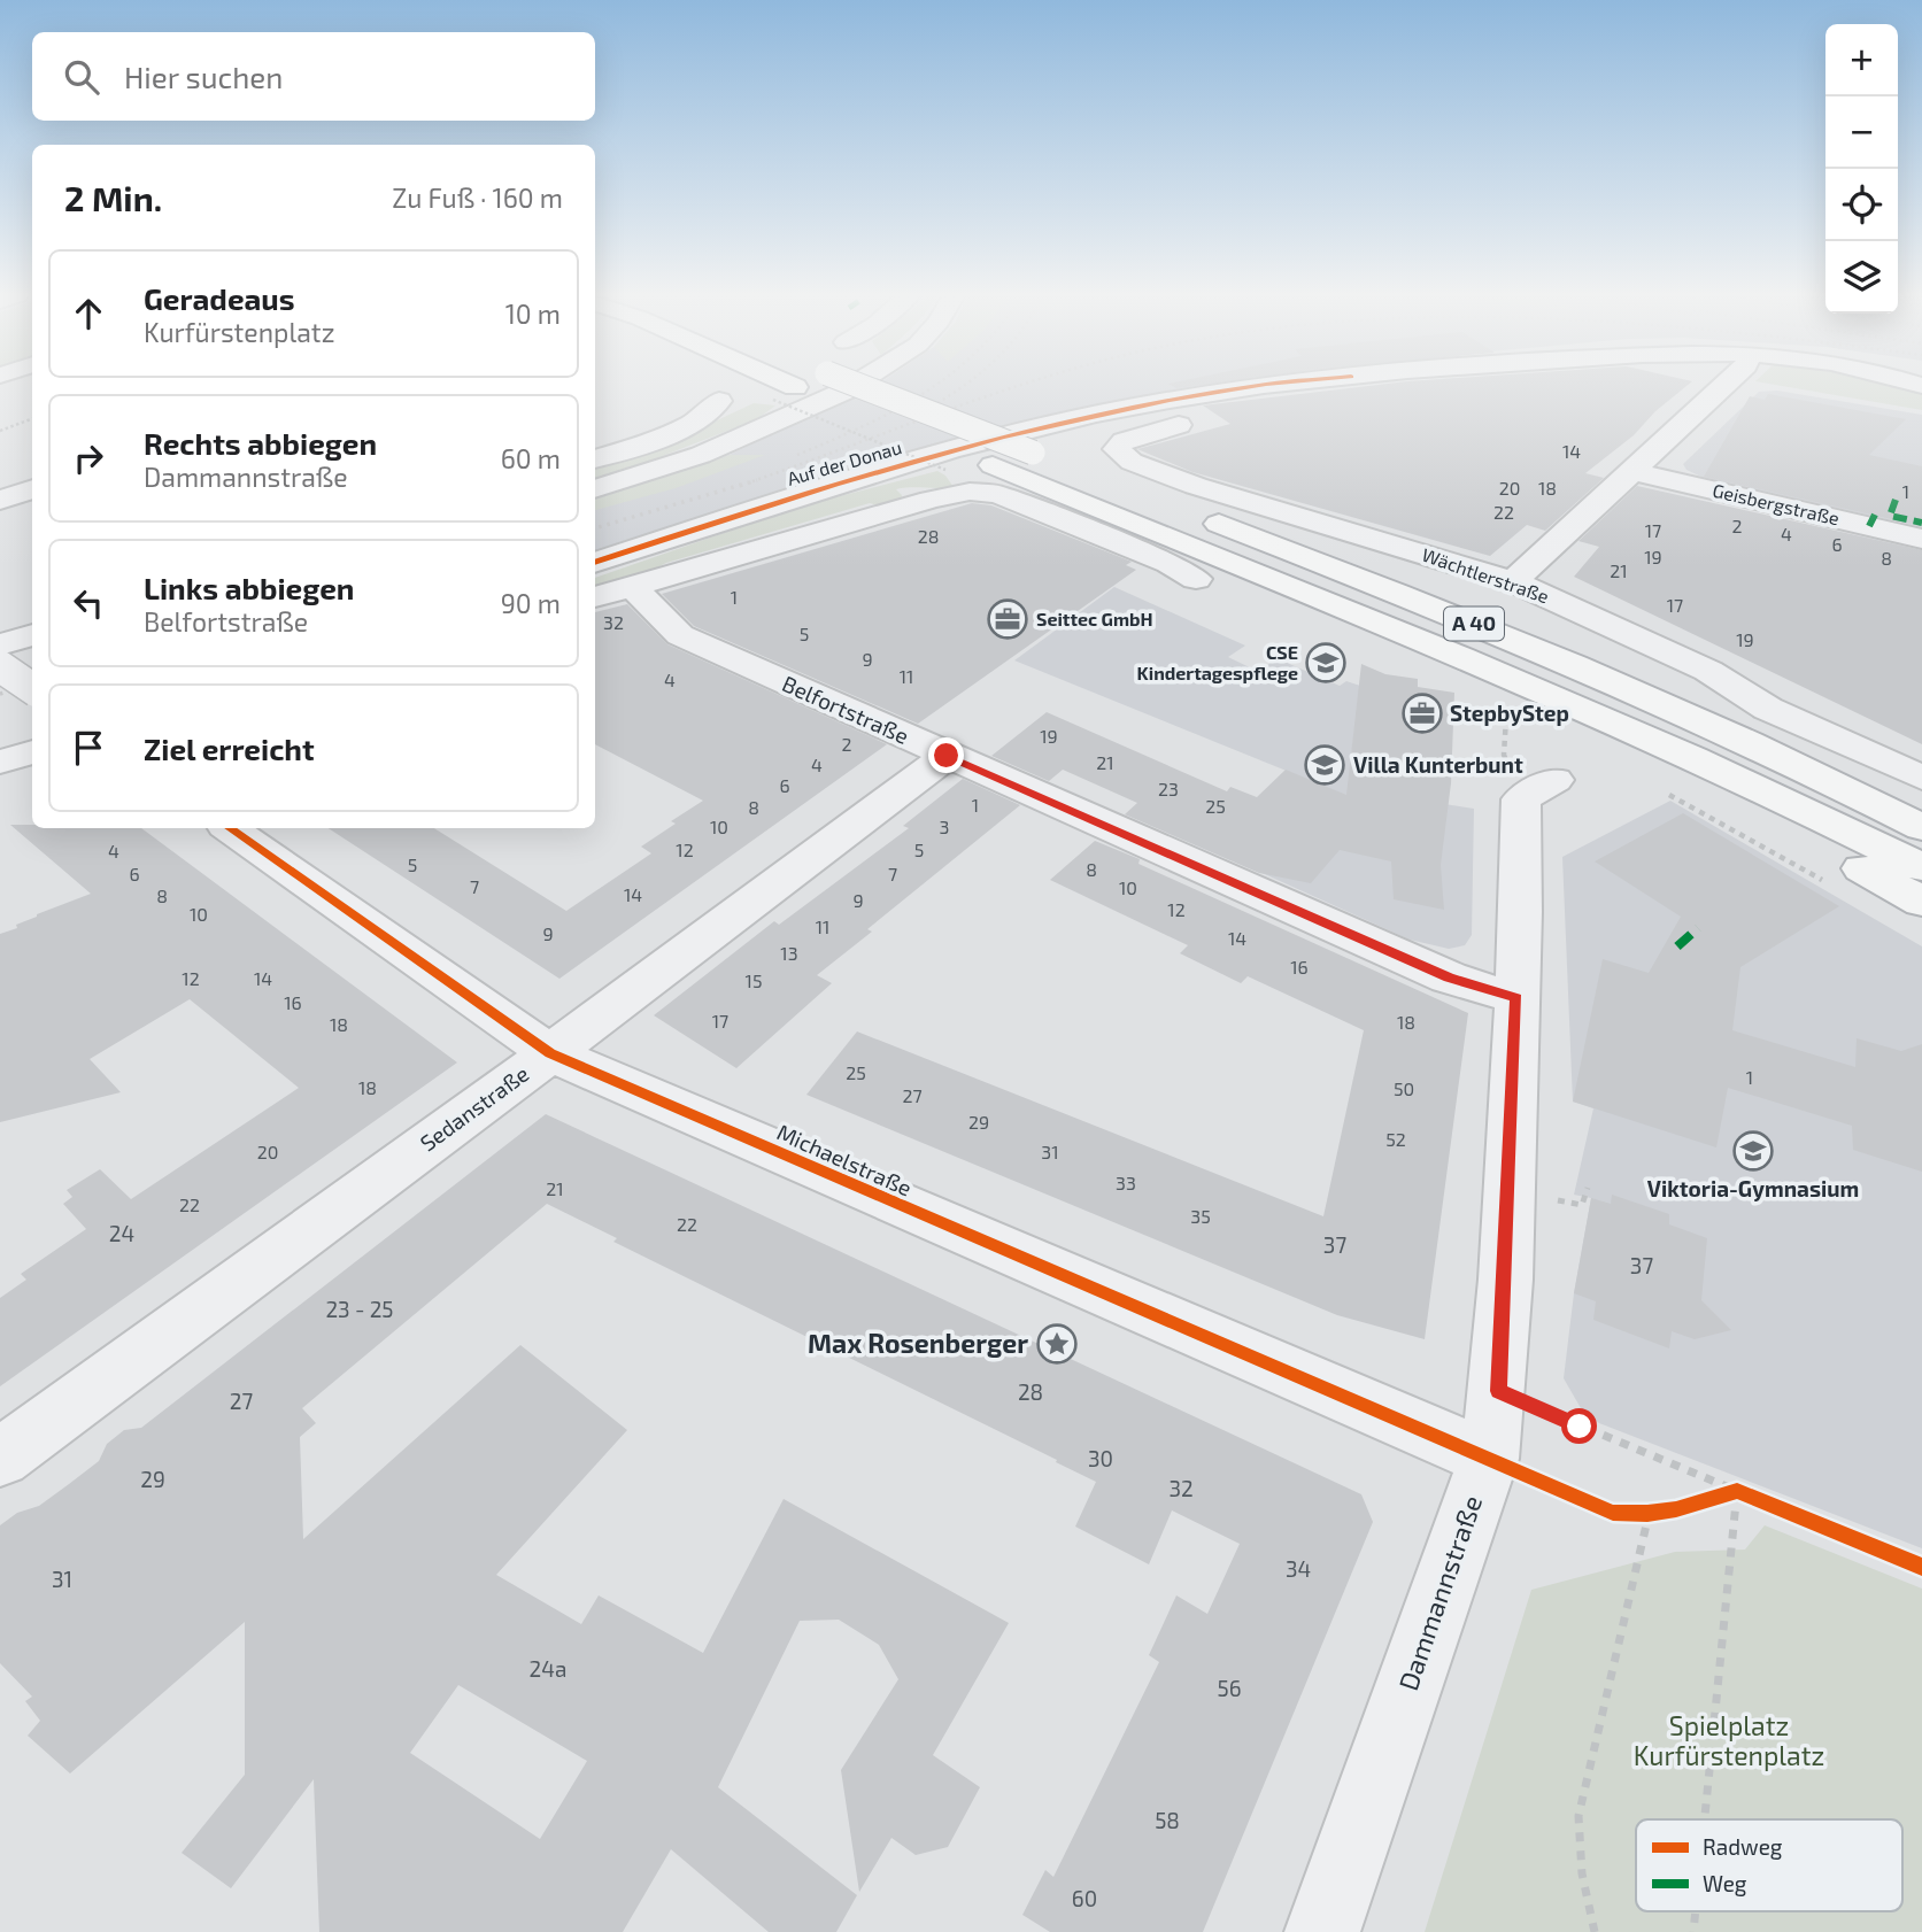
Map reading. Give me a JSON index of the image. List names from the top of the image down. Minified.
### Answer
{"streets":{"main road":["A 40"],"street":["Auf der Donau","Geisbergstraße","Wächtlerstraße","Belfortstraße","Sedanstraße","Michaelstraße","Dammannstraße"]},"crossings":[["Auf der Donau","Wächtlerstraße"],["Belfortstraße","Sedanstraße"],["Belfortstraße","Dammannstraße"],["Sedanstraße","Michaelstraße"],["Michaelstraße","Dammannstraße"]],"parks":["Spielplatz Kurfürstenplatz"],"places":{"office":["Seittec GmbH","StepbyStep"],"school or university":["CSE Kindertagespflege","Villa Kunterbunt","Viktoria-Gymnasium"],"place":["Max Rosenberger"]},"house_numbers":["14","20","18","1","22","2","17","4","28","6","19","8","21","1","17","32","5","19","9","11","4","19","2","21","4","6","23","1","25","8","10","3","12","5","4","5","8","6","7","7","10","14","8","9","12","10","11","9","14","13","16","12","14","15","16","17","18","18","25","1","18","50","27","29","52","20","31","33","21","22","35","22","24","37","37","23 - 25","28","27","30","29","32","34","31","24a","56","58","60"],"legend":["Radweg","Weg"],"page":{"map_buttons":["+","−"],"search":"Hier suchen","heading":["2 Min.","Zu Fuß · 160 m"],"list":[["Geradeaus","Kurfürstenplatz","10 m"],["Rechts abbiegen","Dammannstraße","60 m"],["Links abbiegen","Belfortstraße","90 m"],"Ziel erreicht"]}}
